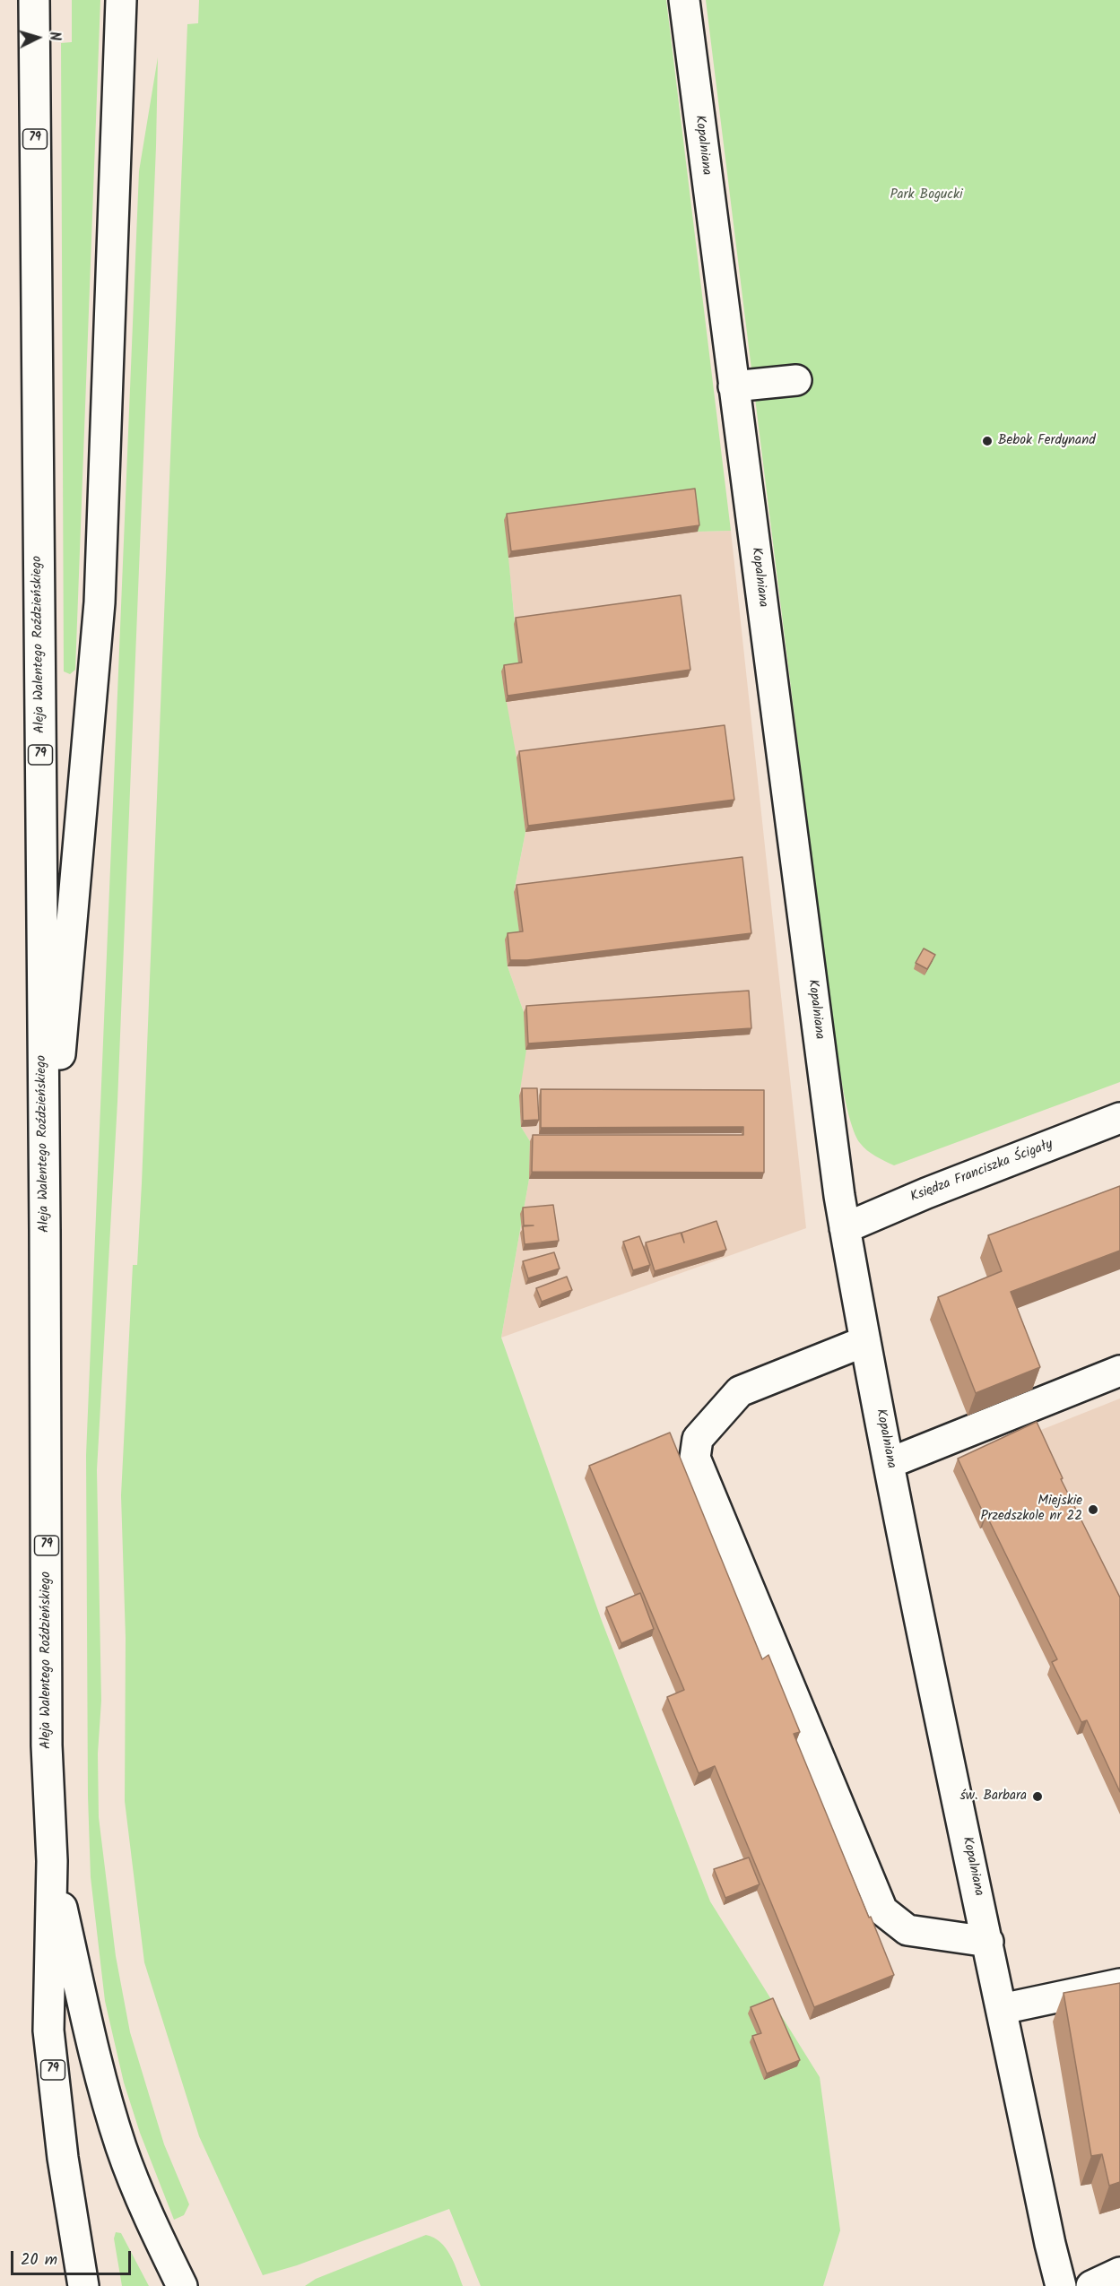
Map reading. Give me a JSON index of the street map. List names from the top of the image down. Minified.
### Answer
{"streets":{"main road":["79","Kopalniana","Aleja Walentego Roździeńskiego","Księdza Franciszka Ścigały"]},"crossings":[["Kopalniana","Księdza Franciszka Ścigały"]],"parks":["Park Bogucki"],"places":["Bebok Ferdynand","Miejskie Przedszkole nr 22","św. Barbara"],"scale_bar":"20 m","north":"right"}
